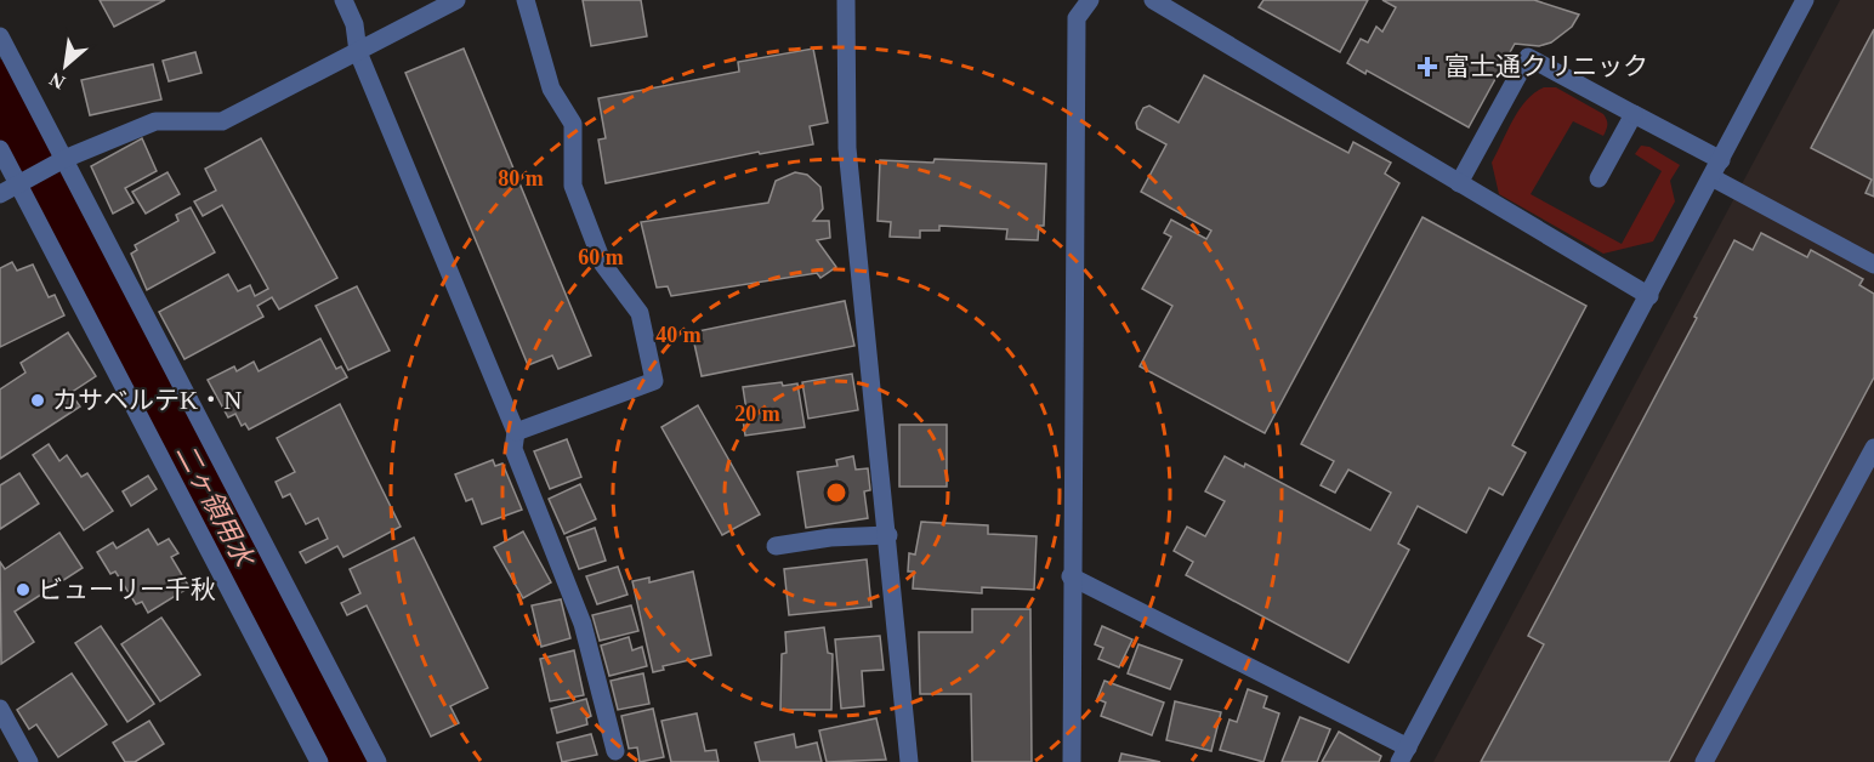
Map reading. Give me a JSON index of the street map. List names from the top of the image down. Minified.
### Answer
{"water":["二ヶ領用水"],"places":{"health":["富士通クリニック"],"other":["カサベルテK・N","ビューリー千秋"]},"north":"bottom left","rings":["80 m","60 m","40 m","20 m"]}
